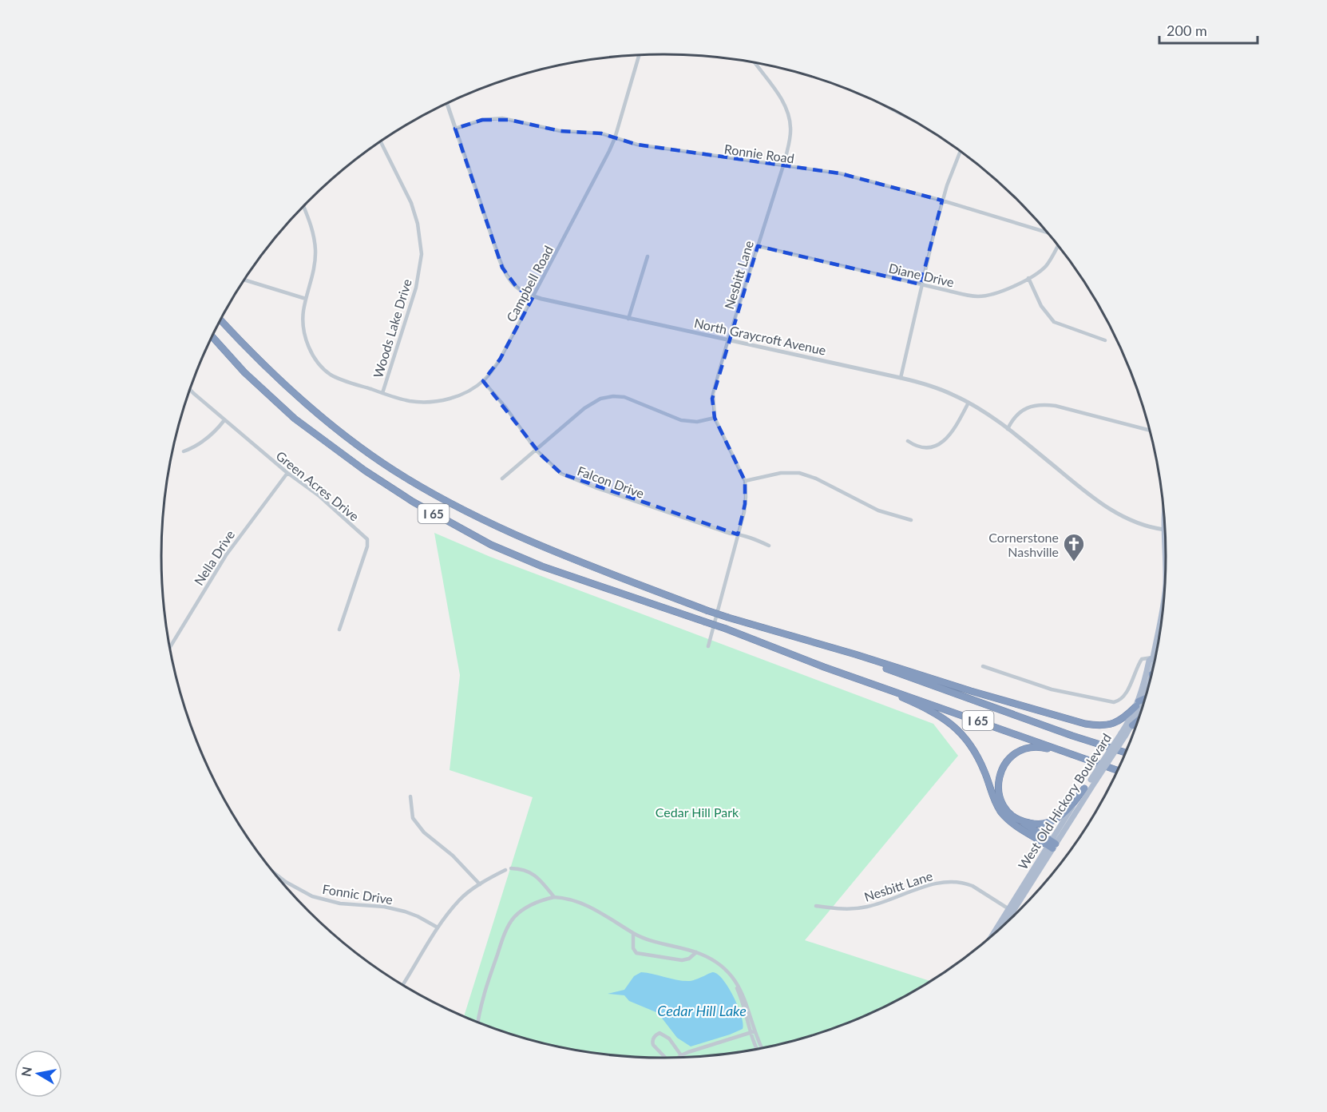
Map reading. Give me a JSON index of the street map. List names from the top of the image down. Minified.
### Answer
{"streets":{"highway":["I 65"],"main road":["West Old Hickory Boulevard"],"street":["Ronnie Road","Nesbitt Lane","Diane Drive","Campbell Road","Woods Lake Drive","North Graycroft Avenue","Falcon Drive","Green Acres Drive","Nella Drive","Fonnic Drive"]},"crossings":[["Ronnie Road","Nesbitt Lane"],["Ronnie Road","Campbell Road"],["Ronnie Road","North Graycroft Avenue"],["Nesbitt Lane","Diane Drive"],["Nesbitt Lane","North Graycroft Avenue"],["Nesbitt Lane","Falcon Drive"],["Nesbitt Lane","West Old Hickory Boulevard"],["Campbell Road","Woods Lake Drive"],["Campbell Road","North Graycroft Avenue"],["Campbell Road","Falcon Drive"],["North Graycroft Avenue","West Old Hickory Boulevard"],["Green Acres Drive","Nella Drive"]],"water":["Cedar Hill Lake"],"parks":["Cedar Hill Park"],"places":{"church":["Cornerstone Nashville"]},"scale_bar":"200 m","north":"left"}
